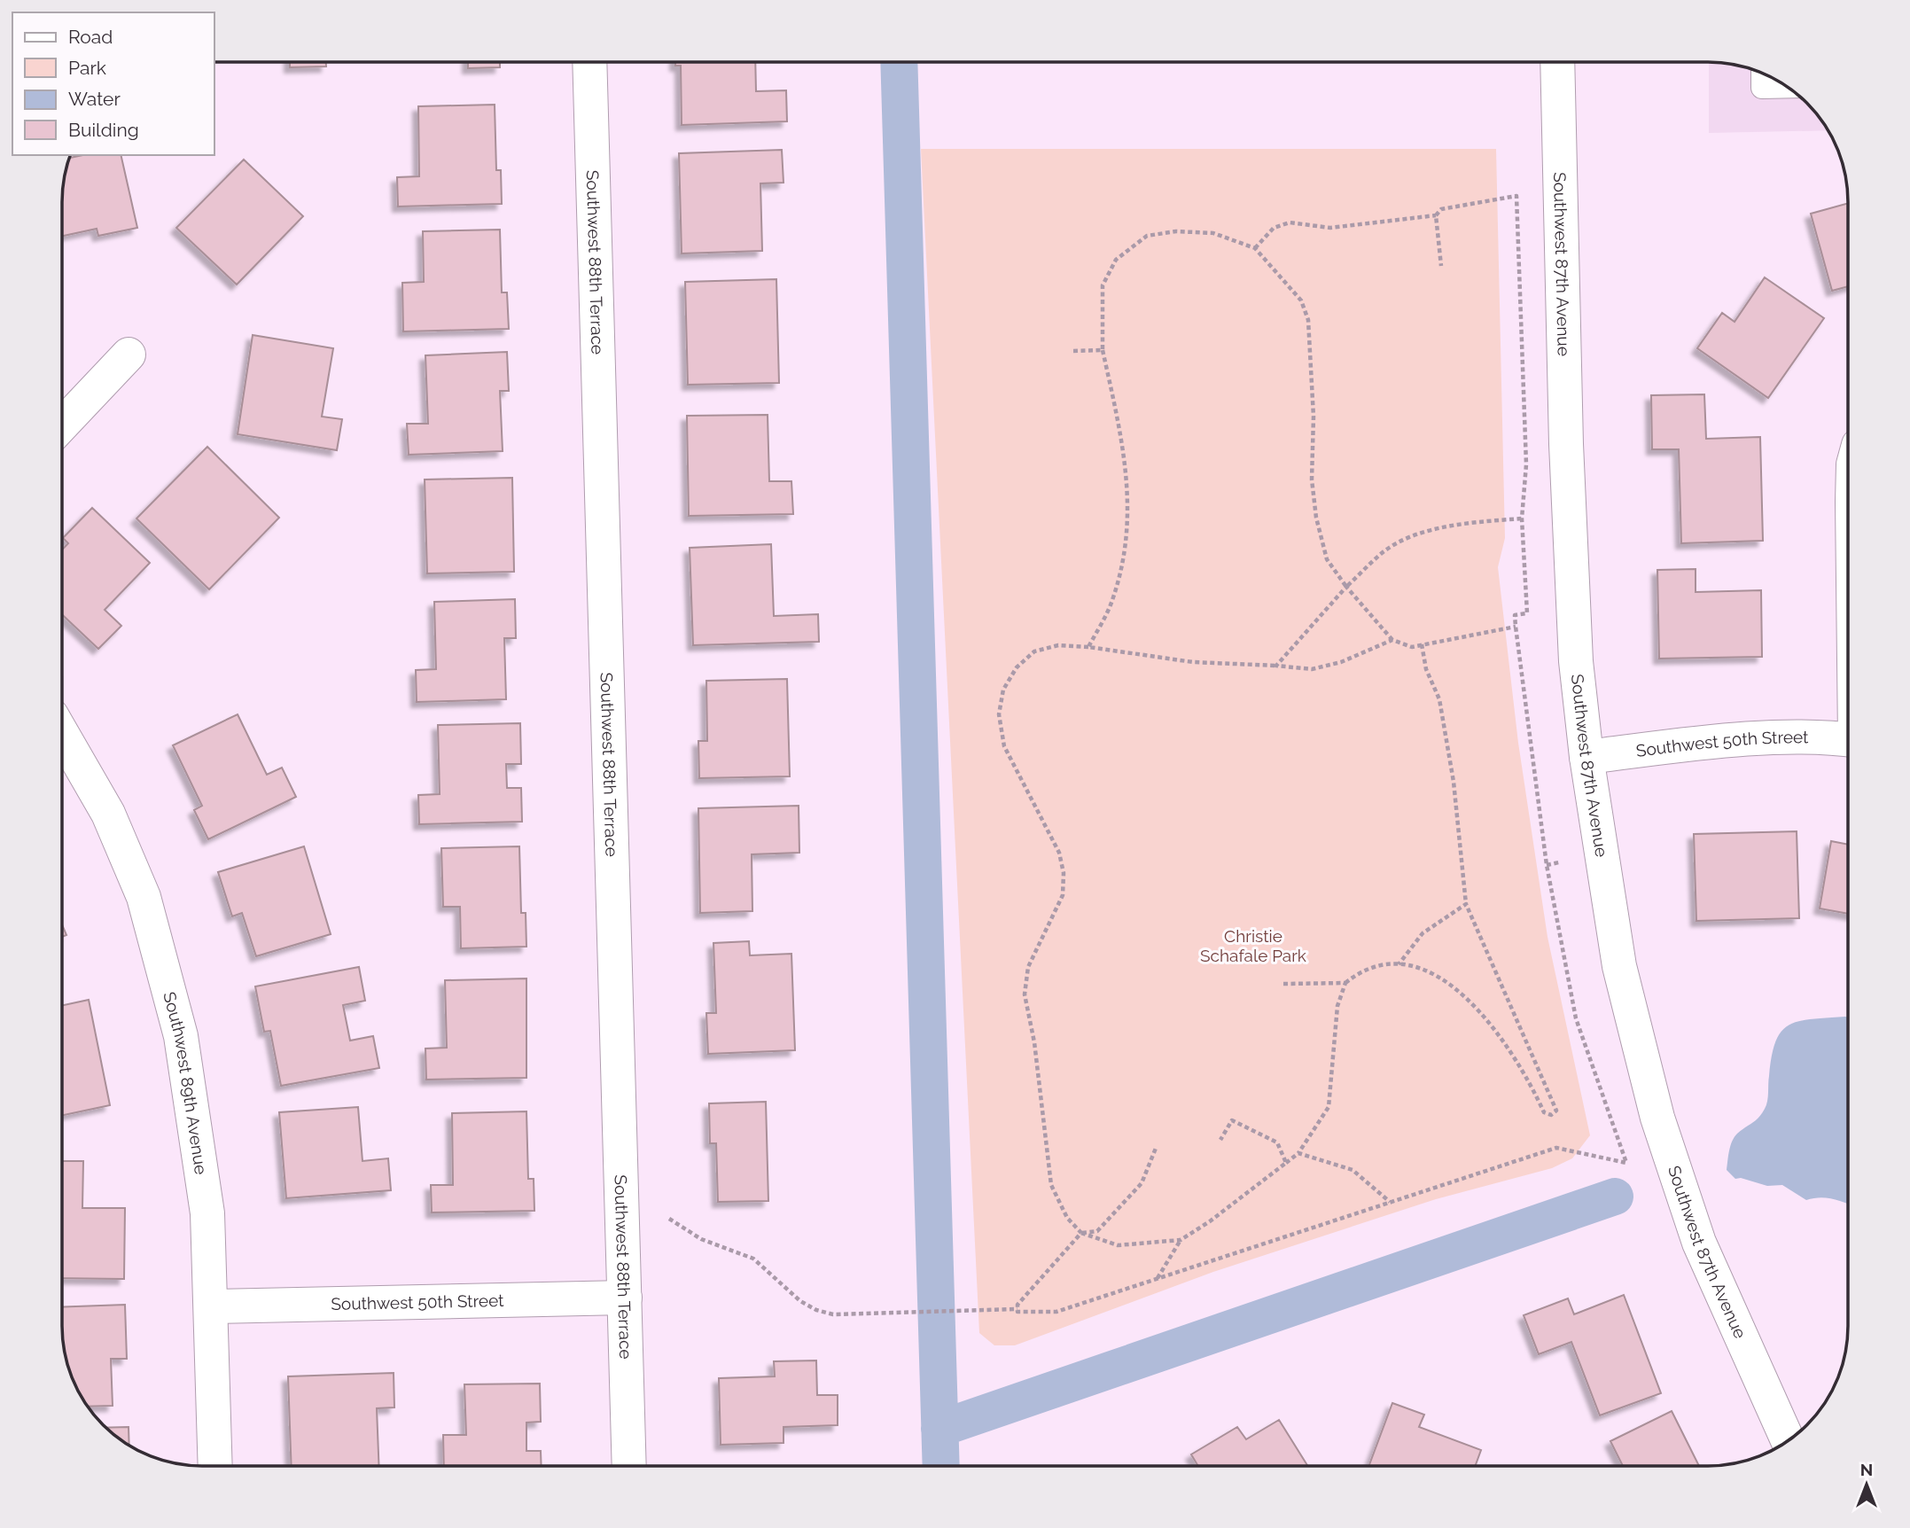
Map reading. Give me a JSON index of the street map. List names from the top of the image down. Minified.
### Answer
{"streets":{"street":["Southwest 88th Terrace","Southwest 87th Avenue","Southwest 50th Street","Southwest 89th Avenue"]},"crossings":[["Southwest 88th Terrace","Southwest 50th Street"],["Southwest 87th Avenue","Southwest 50th Street"],["Southwest 50th Street","Southwest 89th Avenue"]],"parks":["Christie Schafale Park"],"legend":["Road","Park","Water","Building"],"north":"top"}
